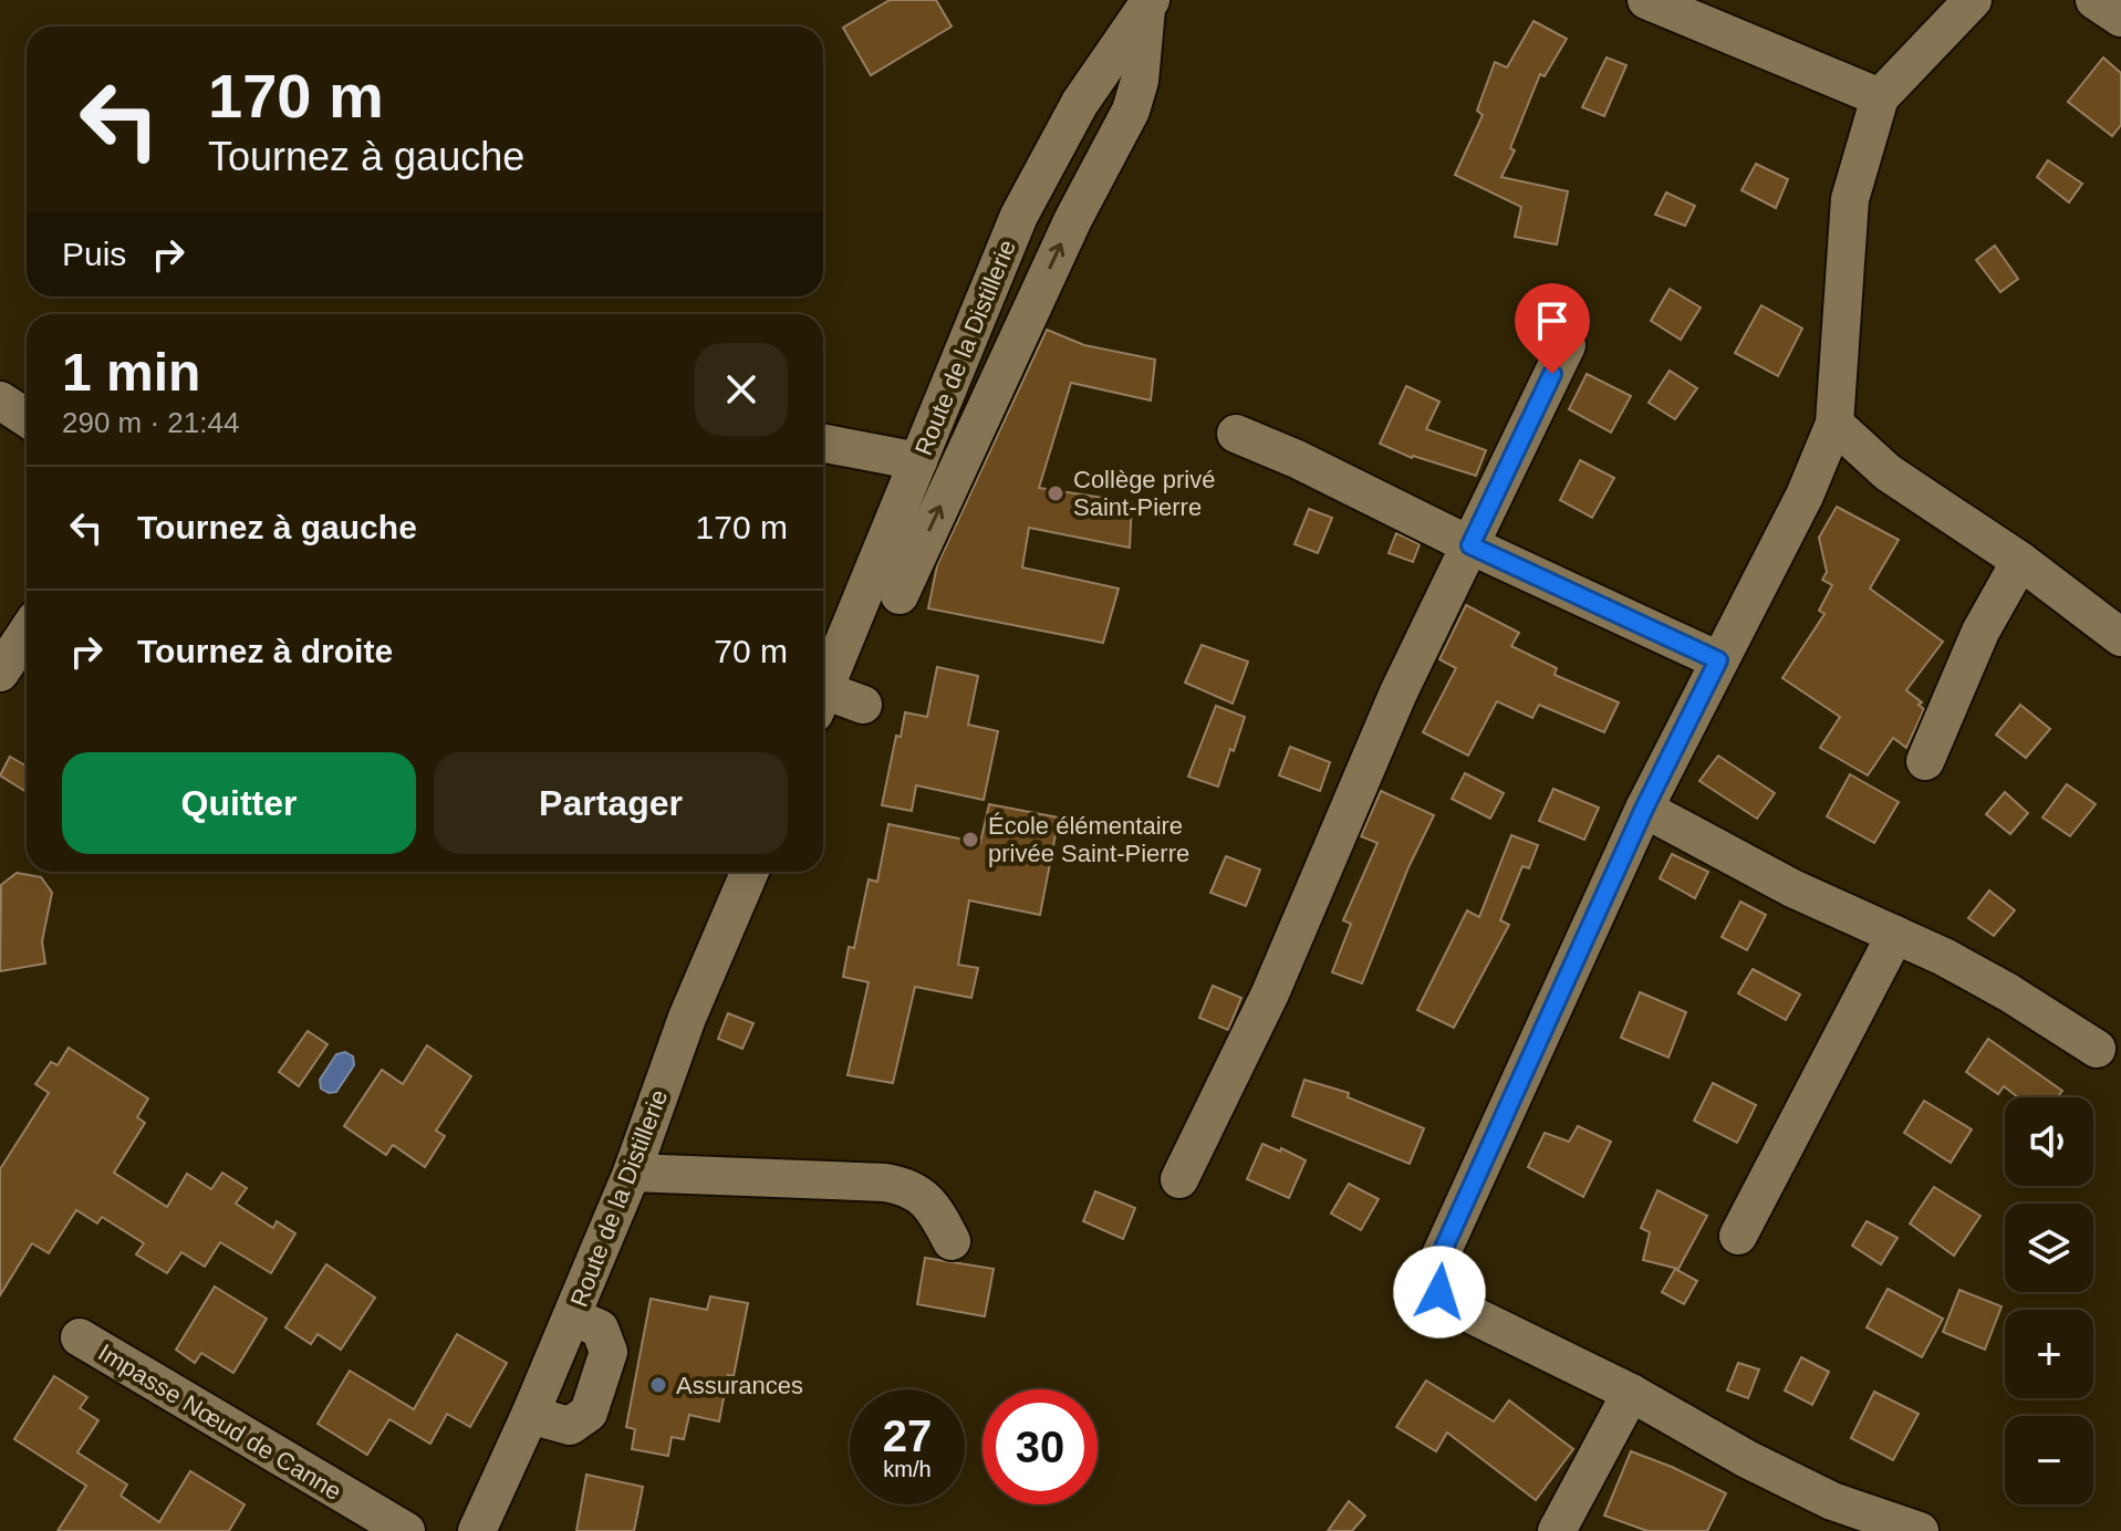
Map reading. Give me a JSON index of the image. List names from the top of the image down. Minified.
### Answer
{"streets":{"street":["Route de la Distillerie","Impasse Nœud de Canne"]},"places":["Collège privé Saint-Pierre","École élémentaire privée Saint-Pierre","Assurances"],"page":{"turn":["170 m","Tournez à gauche"],"then":"Puis","heading":["1 min","290 m · 21:44"],"list":[{"name":"Tournez à gauche","value":"170 m"},{"name":"Tournez à droite","value":"70 m"}],"buttons":["Quitter","Partager"],"map_buttons":["+","−"],"speed":"27 km/h","limit":"30"}}
